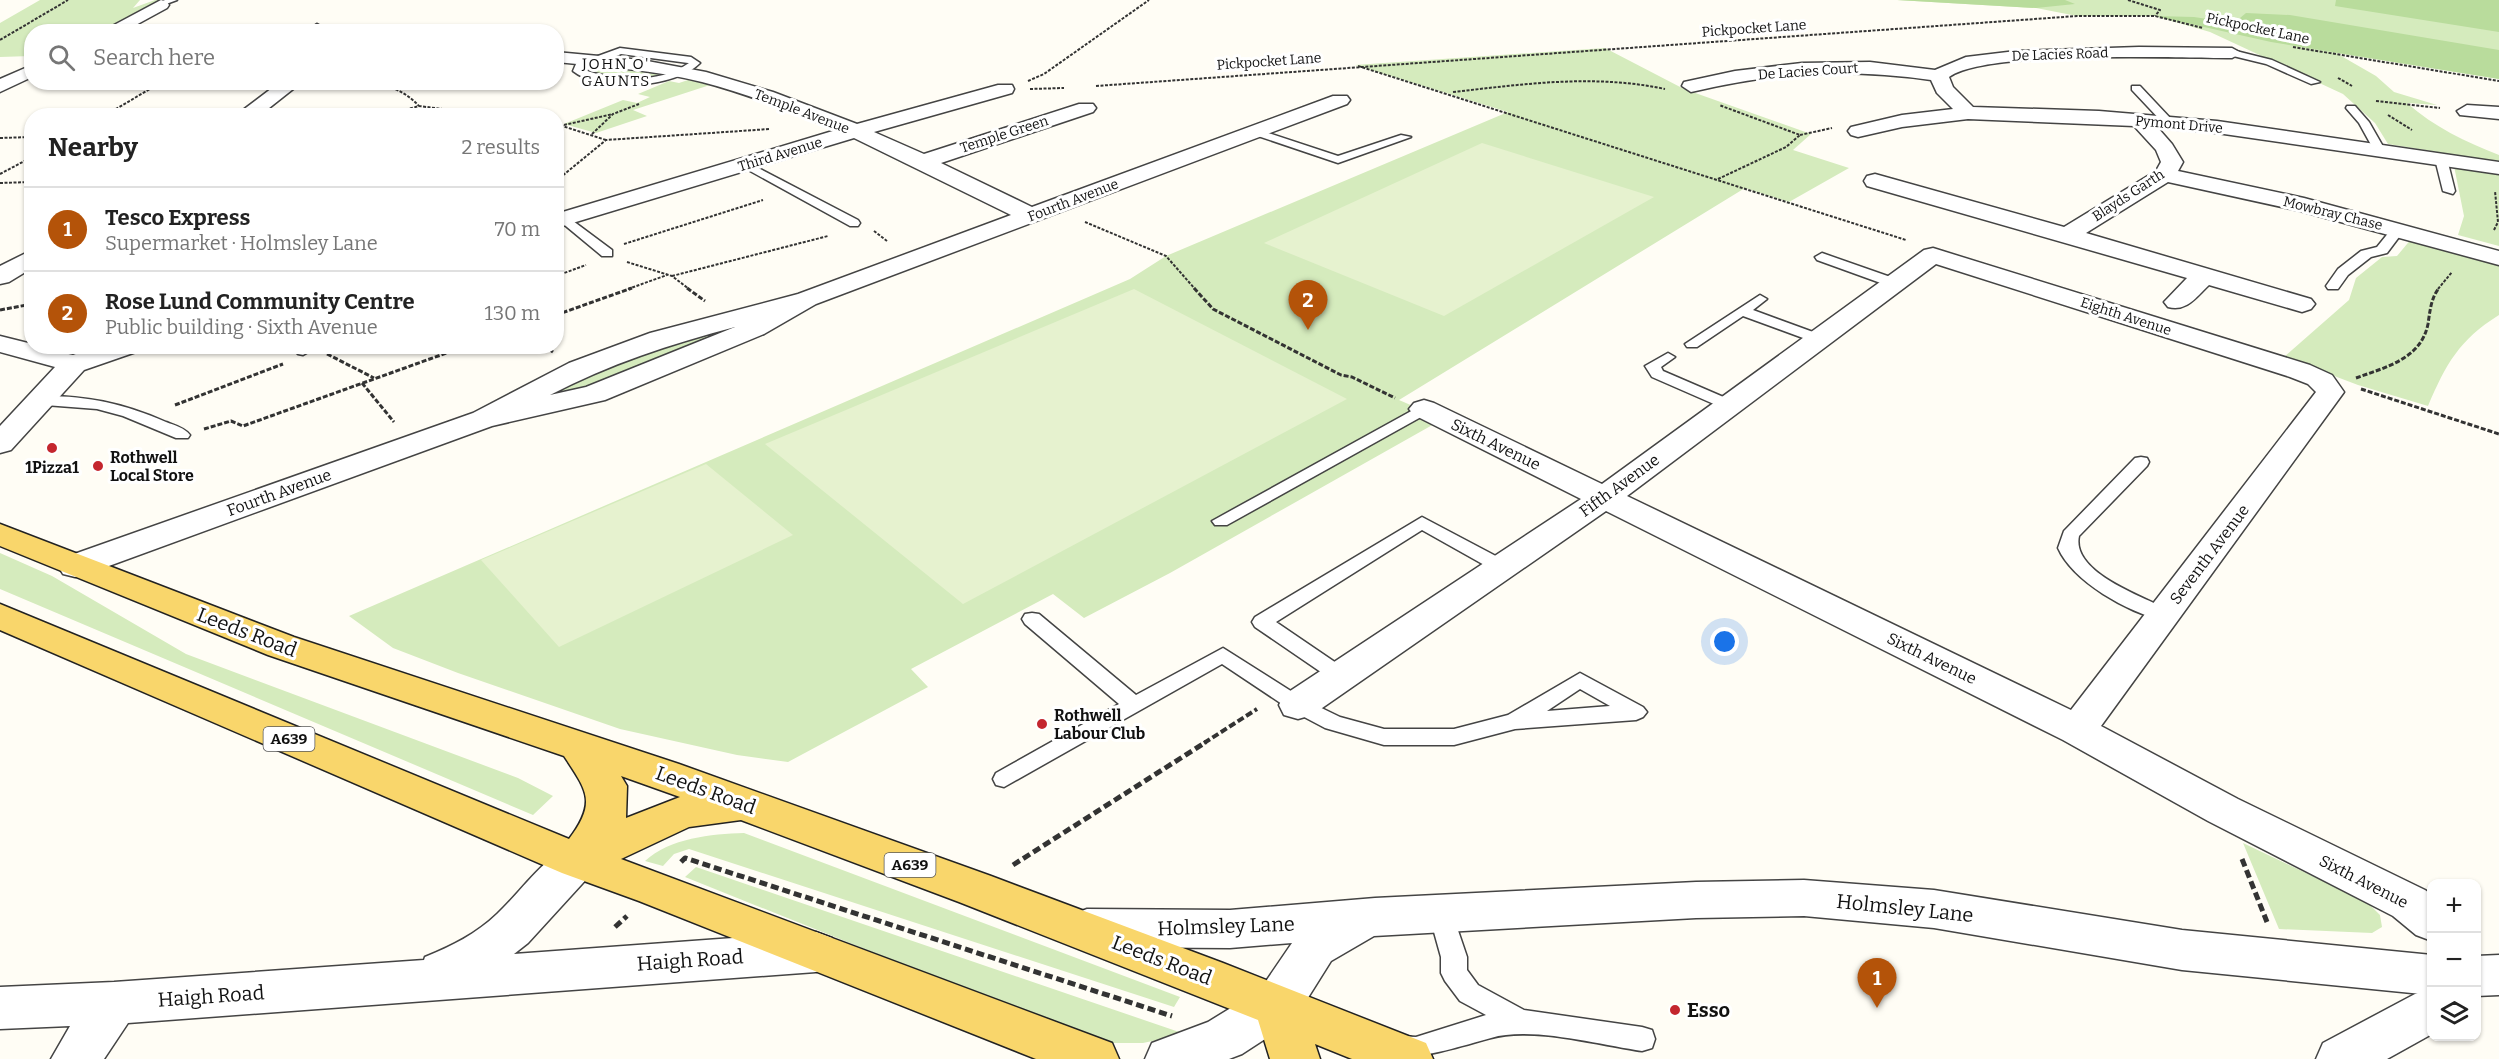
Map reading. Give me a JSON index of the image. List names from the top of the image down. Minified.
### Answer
{"streets":{"main road":["Leeds Road","A639"],"street":["De Lacies Road","De Lacies Court","Temple Avenue","Pymont Drive","Temple Green","Third Avenue","Blayds Garth","Fourth Avenue","Mowbray Chase","Eighth Avenue","Sixth Avenue","Fifth Avenue","Seventh Avenue","Holmsley Lane","Haigh Road"],"path":["Pickpocket Lane"]},"crossings":[["De Lacies Road","De Lacies Court"],["Temple Avenue","Temple Green"],["Temple Avenue","Third Avenue"],["Temple Avenue","Fourth Avenue"],["Pymont Drive","Blayds Garth"],["Blayds Garth","Mowbray Chase"],["Fourth Avenue","Leeds Road"],["Eighth Avenue","Fifth Avenue"],["Eighth Avenue","Seventh Avenue"],["Sixth Avenue","Fifth Avenue"],["Sixth Avenue","Seventh Avenue"],["Leeds Road","Holmsley Lane"],["A639","Haigh Road"]],"districts":["JOHN O' GAUNTS"],"places":["1Pizza1","Rothwell Local Store","Rothwell Labour Club","Esso"],"page":{"search":"Search here","heading":["Nearby","2 results"],"list":[{"mark":"1","name":"Tesco Express","note":"Supermarket · Holmsley Lane","value":"70 m"},{"mark":"2","name":"Rose Lund Community Centre","note":"Public building · Sixth Avenue","value":"130 m"}],"pins":["2","1"],"map_buttons":["+","−"]}}
